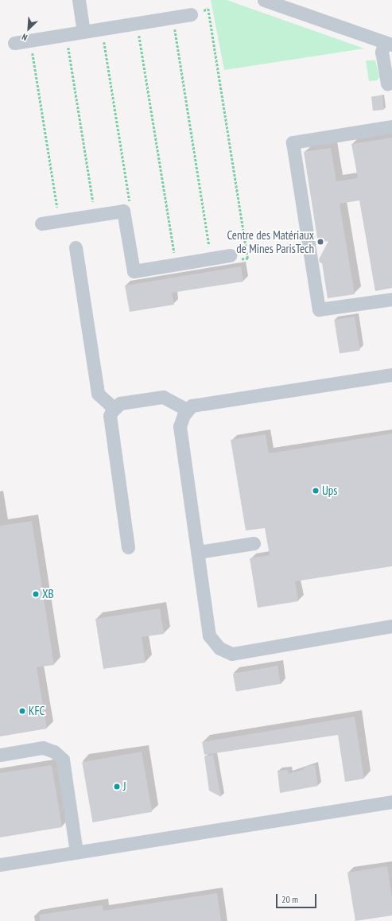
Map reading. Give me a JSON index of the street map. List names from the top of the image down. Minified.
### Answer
{"places":["Centre des Matériaux de Mines ParisTech","Ups","XB","KFC","J"],"scale_bar":"20 m","north":"bottom left"}
